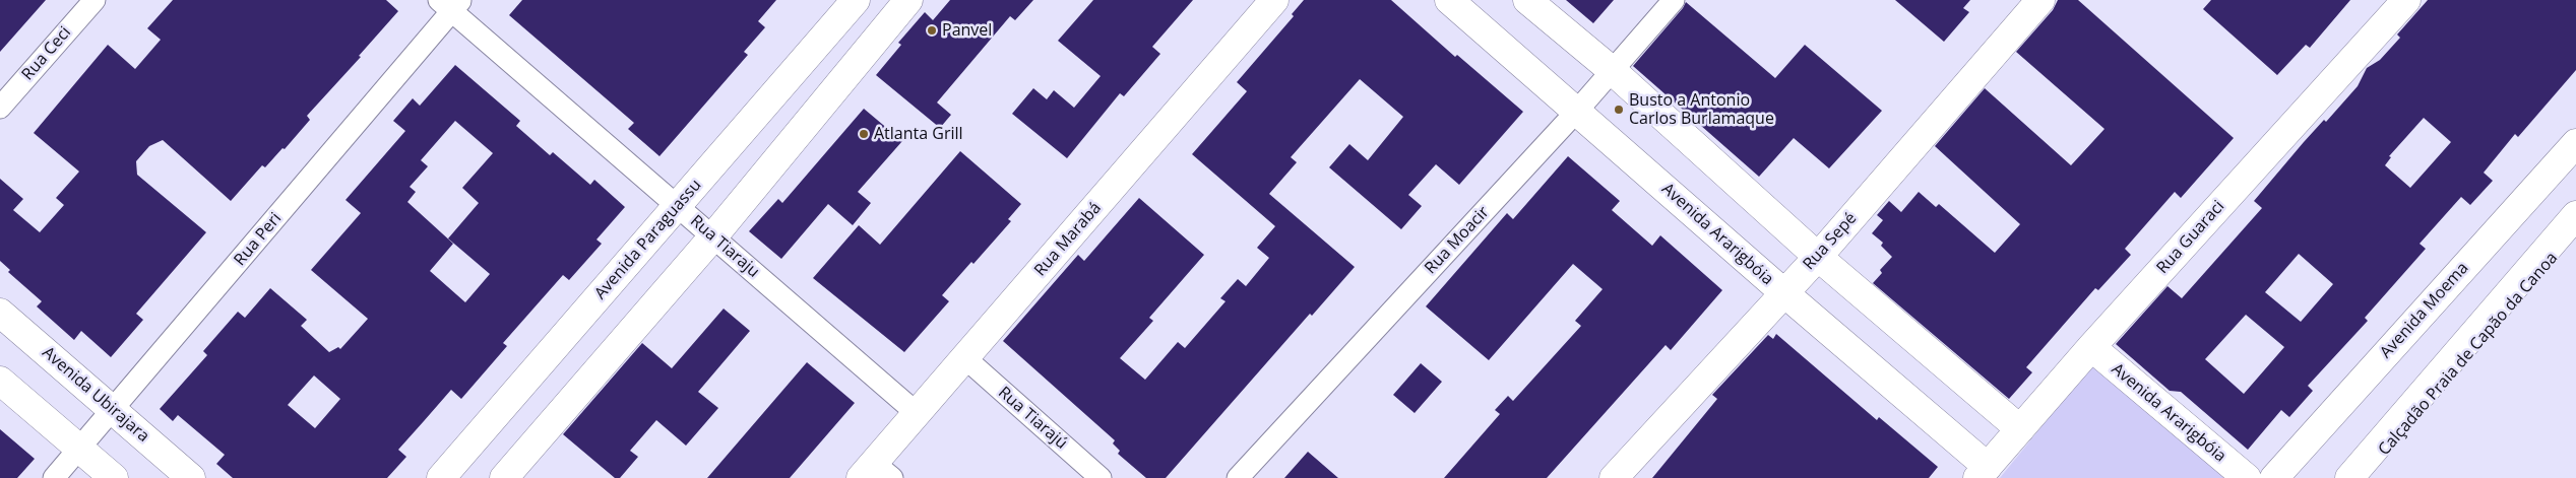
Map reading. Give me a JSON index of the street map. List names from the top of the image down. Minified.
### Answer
{"streets":{"street":["Rua Ceci","Avenida Ararigbóia","Rua Guaraci","Rua Peri","Avenida Paraguassu","Rua Marabá","Rua Moacir","Rua Sepé","Rua Tiaraju","Avenida Moema","Calçadão Praia de Capão da Canoa","Avenida Ubirajara","Rua Tiarajú"]},"crossings":[["Avenida Ararigbóia","Rua Guaraci"],["Avenida Ararigbóia","Rua Moacir"],["Avenida Ararigbóia","Rua Sepé"],["Rua Peri","Rua Tiaraju"],["Rua Peri","Avenida Ubirajara"],["Avenida Paraguassu","Rua Tiaraju"],["Rua Marabá","Rua Tiaraju"],["Rua Marabá","Rua Tiarajú"]],"places":["Panvel","Busto a Antonio Carlos Burlamaque","Atlanta Grill"]}
